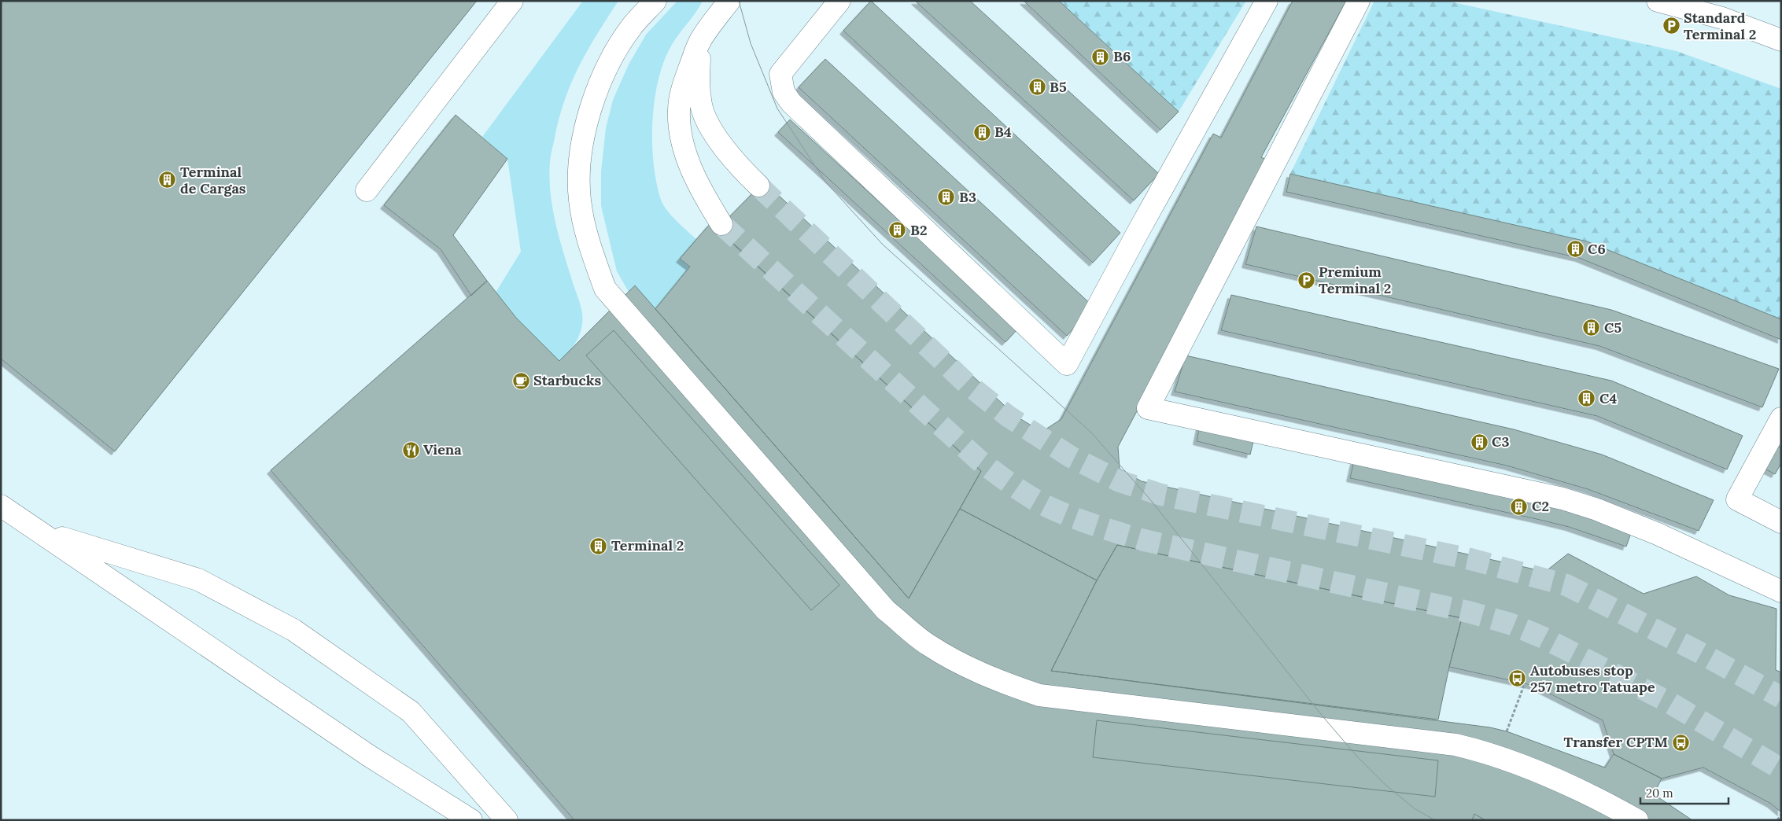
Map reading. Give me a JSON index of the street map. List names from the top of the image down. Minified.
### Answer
{"places":{"parking":["Standard Terminal 2","Premium Terminal 2"],"building":["B6","B5","B4","Terminal de Cargas","B3","B2","C6","C5","C4","C3","C2","Terminal 2"],"cafe":["Starbucks"],"restaurant":["Viena"],"bus stop":["Autobuses stop 257 metro Tatuape","Transfer CPTM"]},"scale_bar":"20 m"}
